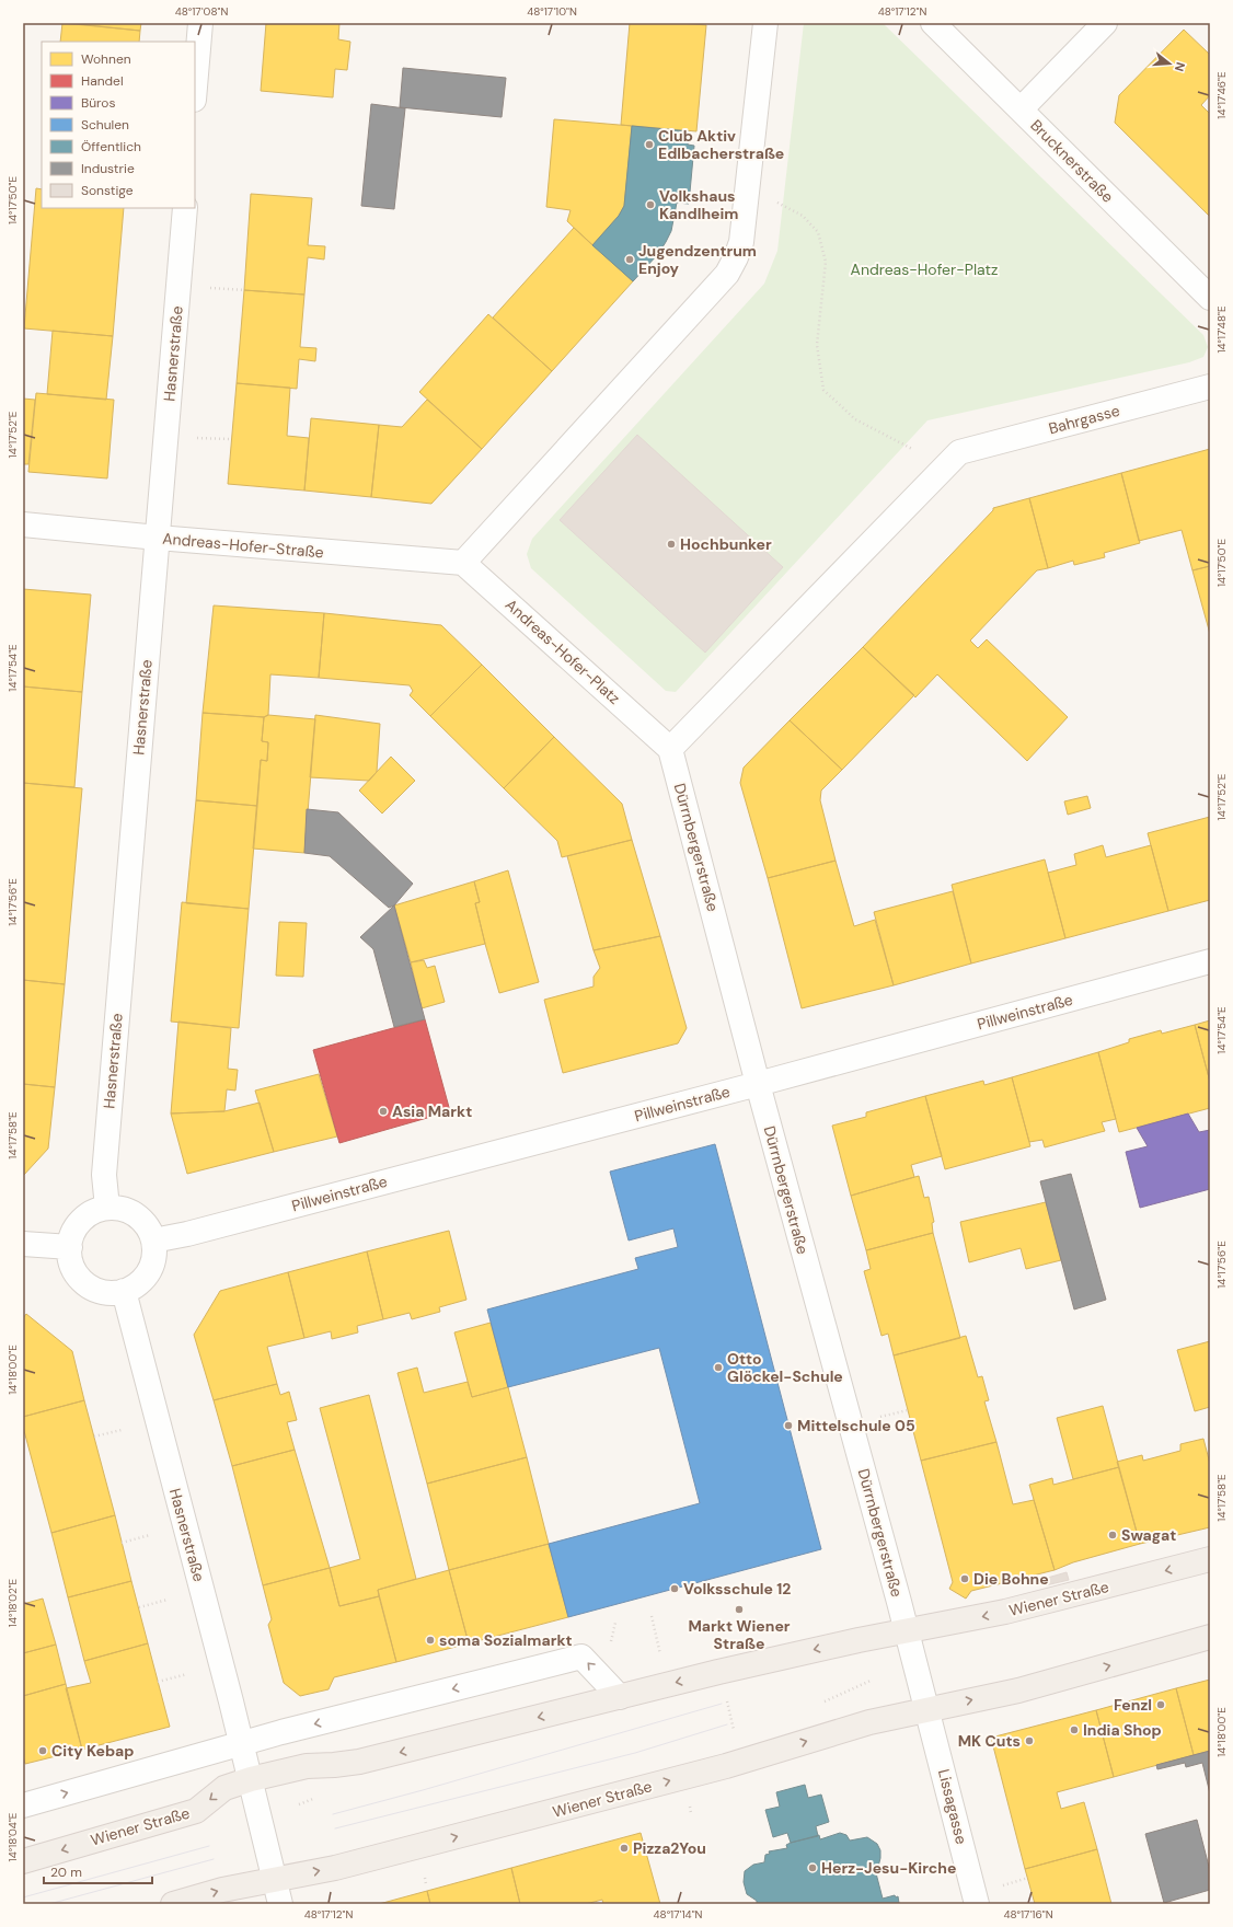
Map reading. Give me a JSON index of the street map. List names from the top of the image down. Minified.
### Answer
{"streets":{"main road":["Wiener Straße"],"street":["Brucknerstraße","Hasnerstraße","Bahrgasse","Andreas-Hofer-Straße","Andreas-Hofer-Platz","Dürrnbergerstraße","Pillweinstraße","Lissagasse"]},"crossings":[["Hasnerstraße","Andreas-Hofer-Straße"],["Hasnerstraße","Pillweinstraße"],["Hasnerstraße","Wiener Straße"],["Bahrgasse","Andreas-Hofer-Platz"],["Bahrgasse","Dürrnbergerstraße"],["Andreas-Hofer-Straße","Andreas-Hofer-Platz"],["Andreas-Hofer-Platz","Dürrnbergerstraße"],["Dürrnbergerstraße","Pillweinstraße"],["Dürrnbergerstraße","Wiener Straße"],["Wiener Straße","Lissagasse"]],"parks":["Andreas-Hofer-Platz"],"places":["Club Aktiv Edlbacherstraße","Volkshaus Kandlheim","Jugendzentrum Enjoy","Hochbunker","Asia Markt","Otto Glöckel-Schule","Mittelschule 05","Swagat","Die Bohne","Volksschule 12","Markt Wiener Straße","soma Sozialmarkt","Fenzl","India Shop","MK Cuts","City Kebap","Pizza2You","Herz-Jesu-Kirche"],"legend":["Wohnen","Handel","Büros","Schulen","Öffentlich","Industrie","Sonstige"],"scale_bar":"20 m","north":"right","coordinates":["48°17'08\"N","48°17'10\"N","48°17'12\"N","14°17'46\"E","14°17'50\"E","14°17'48\"E","14°17'52\"E","14°17'54\"E","14°17'56\"E","14°17'58\"E","14°18'00\"E","14°18'02\"E","14°18'04\"E","48°17'14\"N","48°17'16\"N"]}
